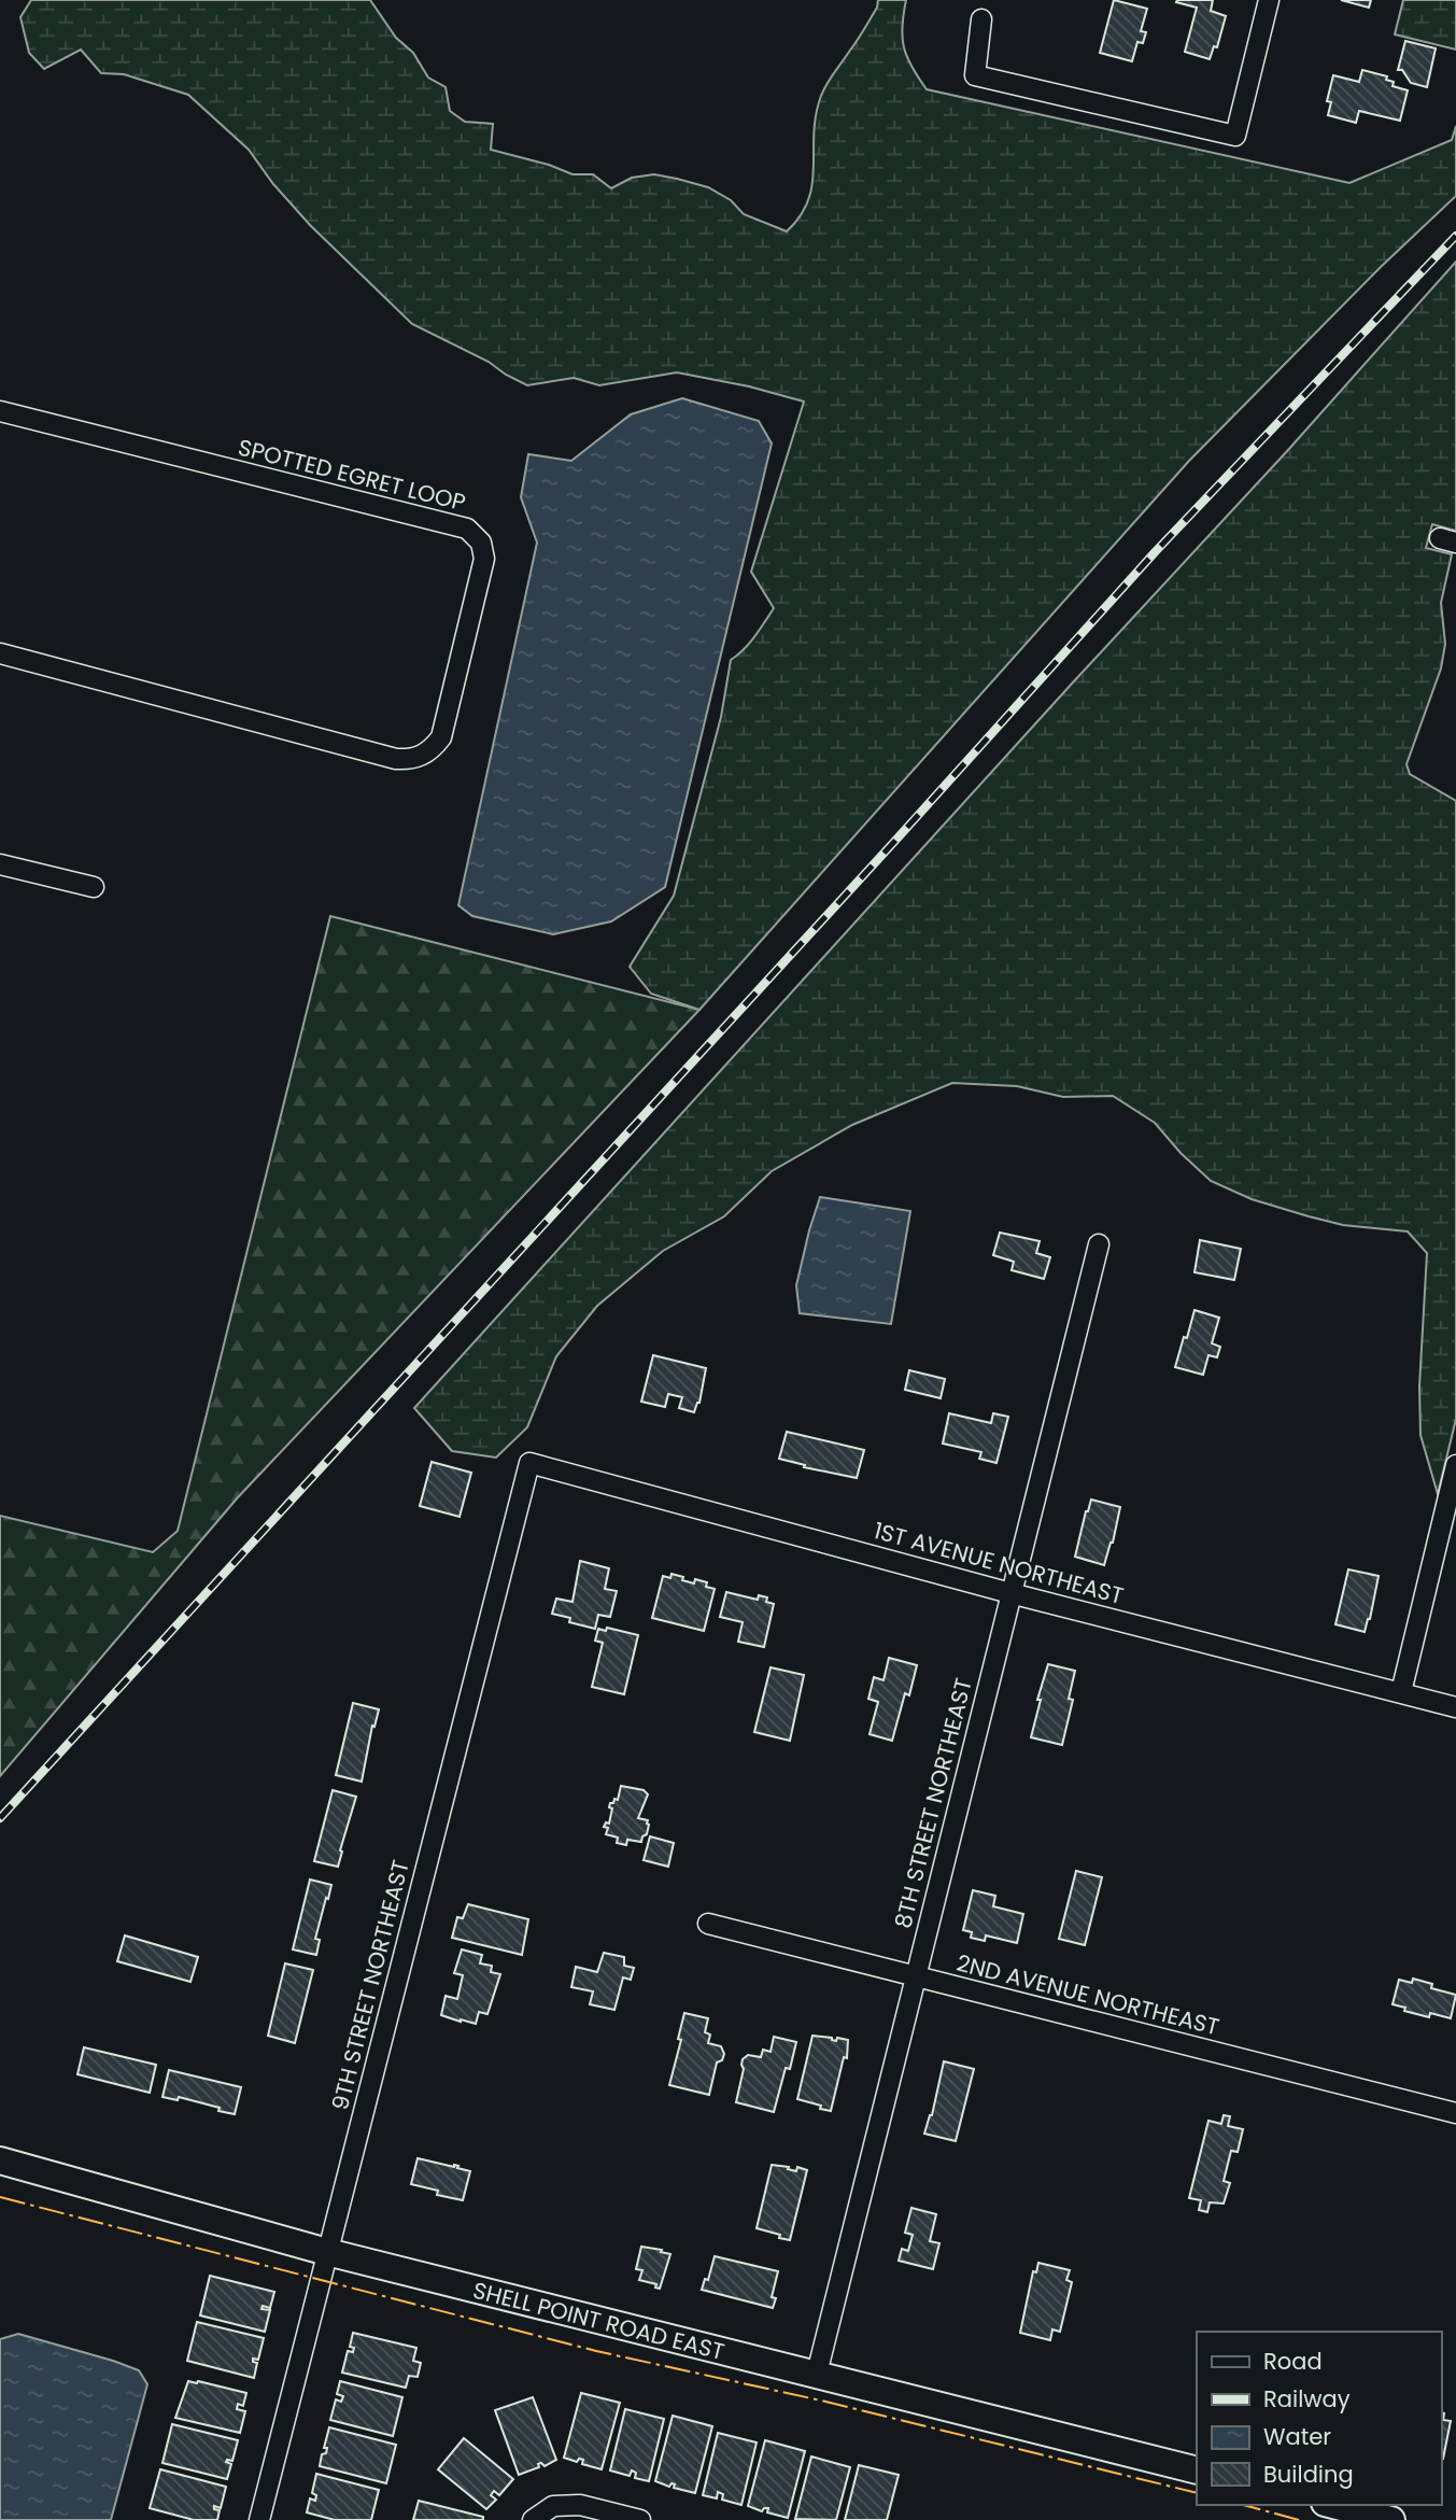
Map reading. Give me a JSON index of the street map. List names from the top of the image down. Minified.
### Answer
{"streets":{"street":["SPOTTED EGRET LOOP","1ST AVENUE NORTHEAST","8TH STREET NORTHEAST","9TH STREET NORTHEAST","2ND AVENUE NORTHEAST","SHELL POINT ROAD EAST"]},"crossings":[["1ST AVENUE NORTHEAST","8TH STREET NORTHEAST"],["1ST AVENUE NORTHEAST","9TH STREET NORTHEAST"],["8TH STREET NORTHEAST","2ND AVENUE NORTHEAST"],["8TH STREET NORTHEAST","SHELL POINT ROAD EAST"],["9TH STREET NORTHEAST","SHELL POINT ROAD EAST"]],"legend":["Road","Railway","Water","Building"]}
